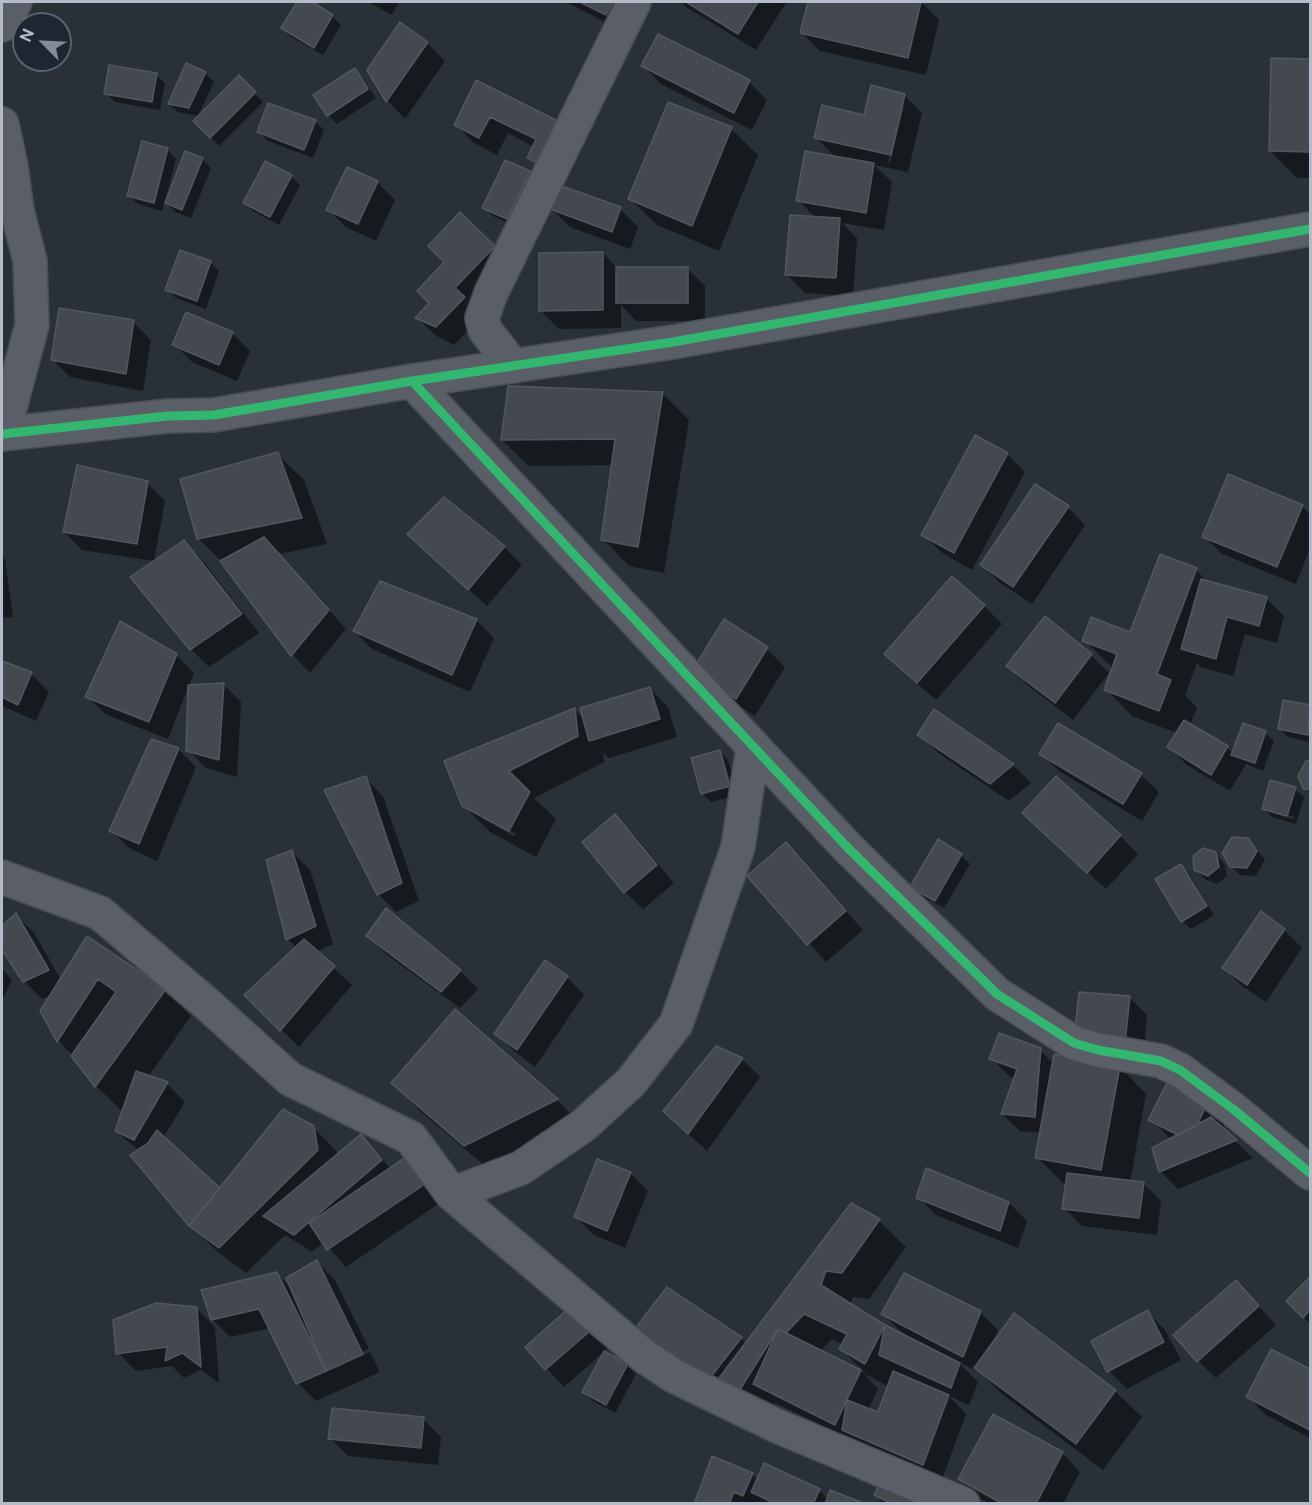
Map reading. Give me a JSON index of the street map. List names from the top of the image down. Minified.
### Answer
{"north":"top left"}
